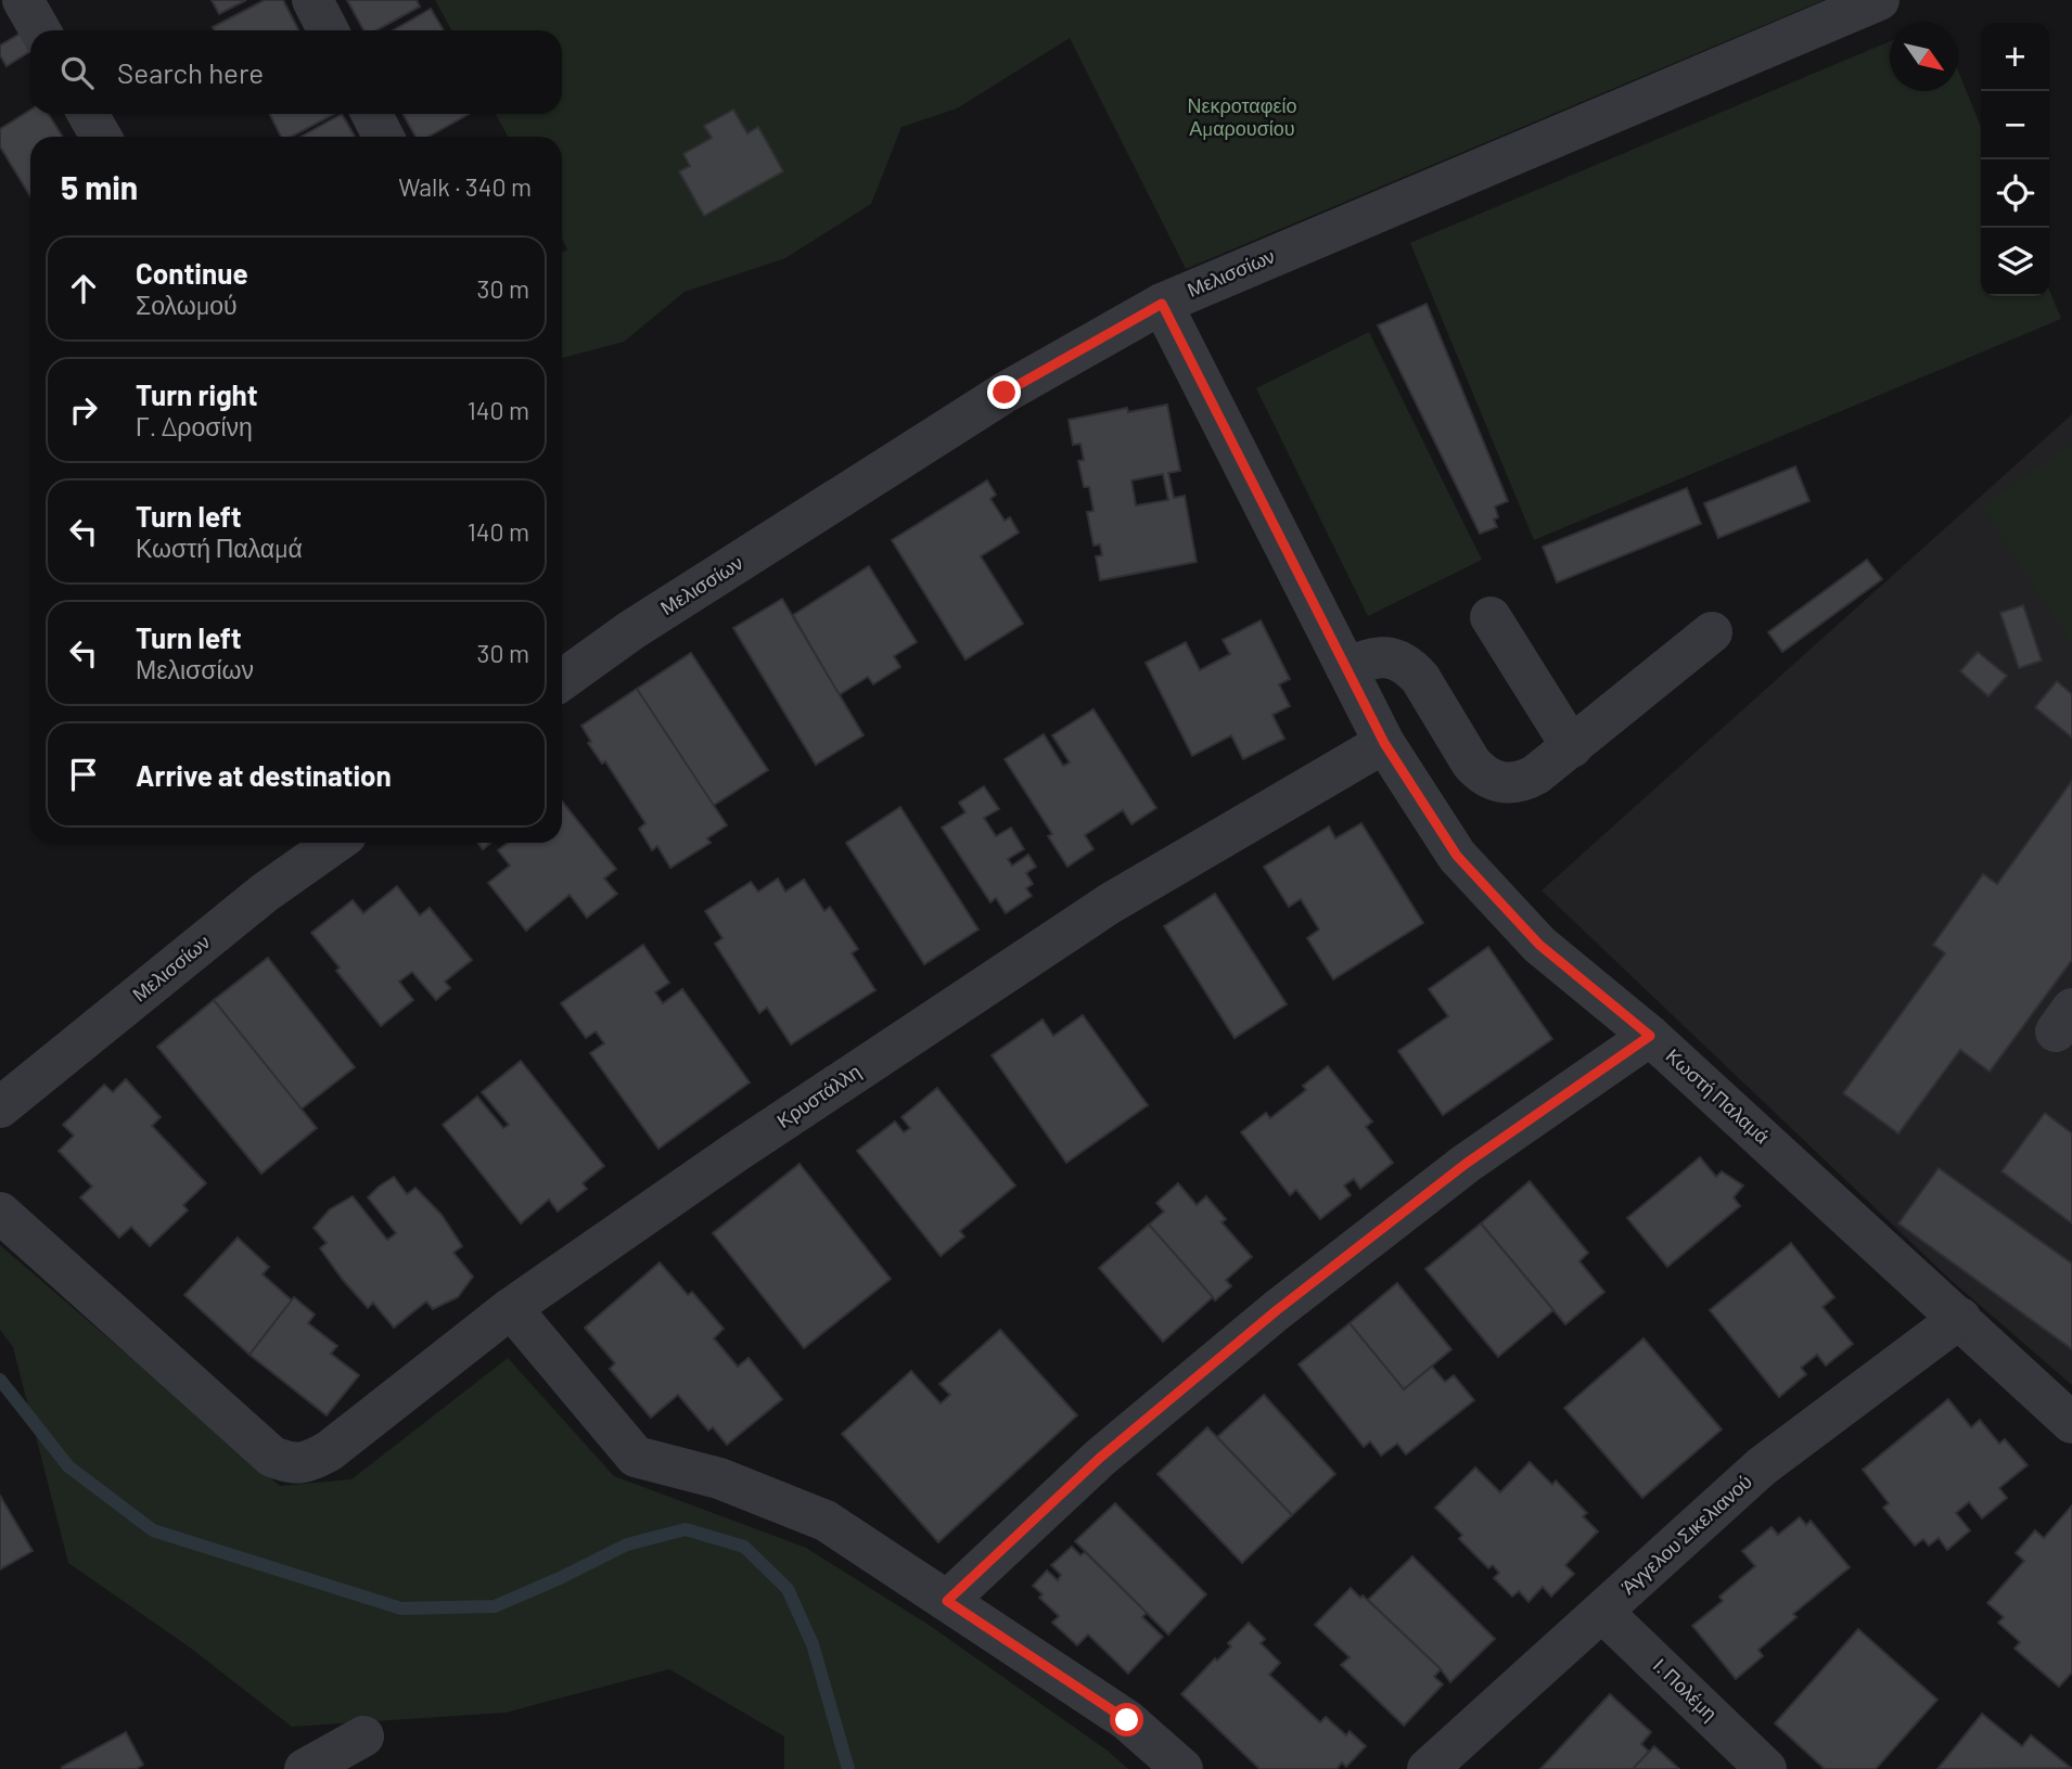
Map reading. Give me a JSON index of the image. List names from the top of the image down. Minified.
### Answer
{"streets":{"street":["Μελισσίων","Κρυστάλλη","Κωστή Παλαμά","Άγγελου Σικελιανού","Ι. Πολέμη"]},"crossings":[["Μελισσίων","Κωστή Παλαμά"],["Κρυστάλλη","Κωστή Παλαμά"],["Κωστή Παλαμά","Άγγελου Σικελιανού"],["Άγγελου Σικελιανού","Ι. Πολέμη"]],"parks":["Νεκροταφείο Αμαρουσίου"],"north":"bottom right","page":{"map_buttons":["+","−"],"search":"Search here","heading":["5 min","Walk · 340 m"],"list":[["Continue","Σολωμού","30 m"],["Turn right","Γ. Δροσίνη","140 m"],["Turn left","Κωστή Παλαμά","140 m"],["Turn left","Μελισσίων","30 m"],"Arrive at destination"]}}
